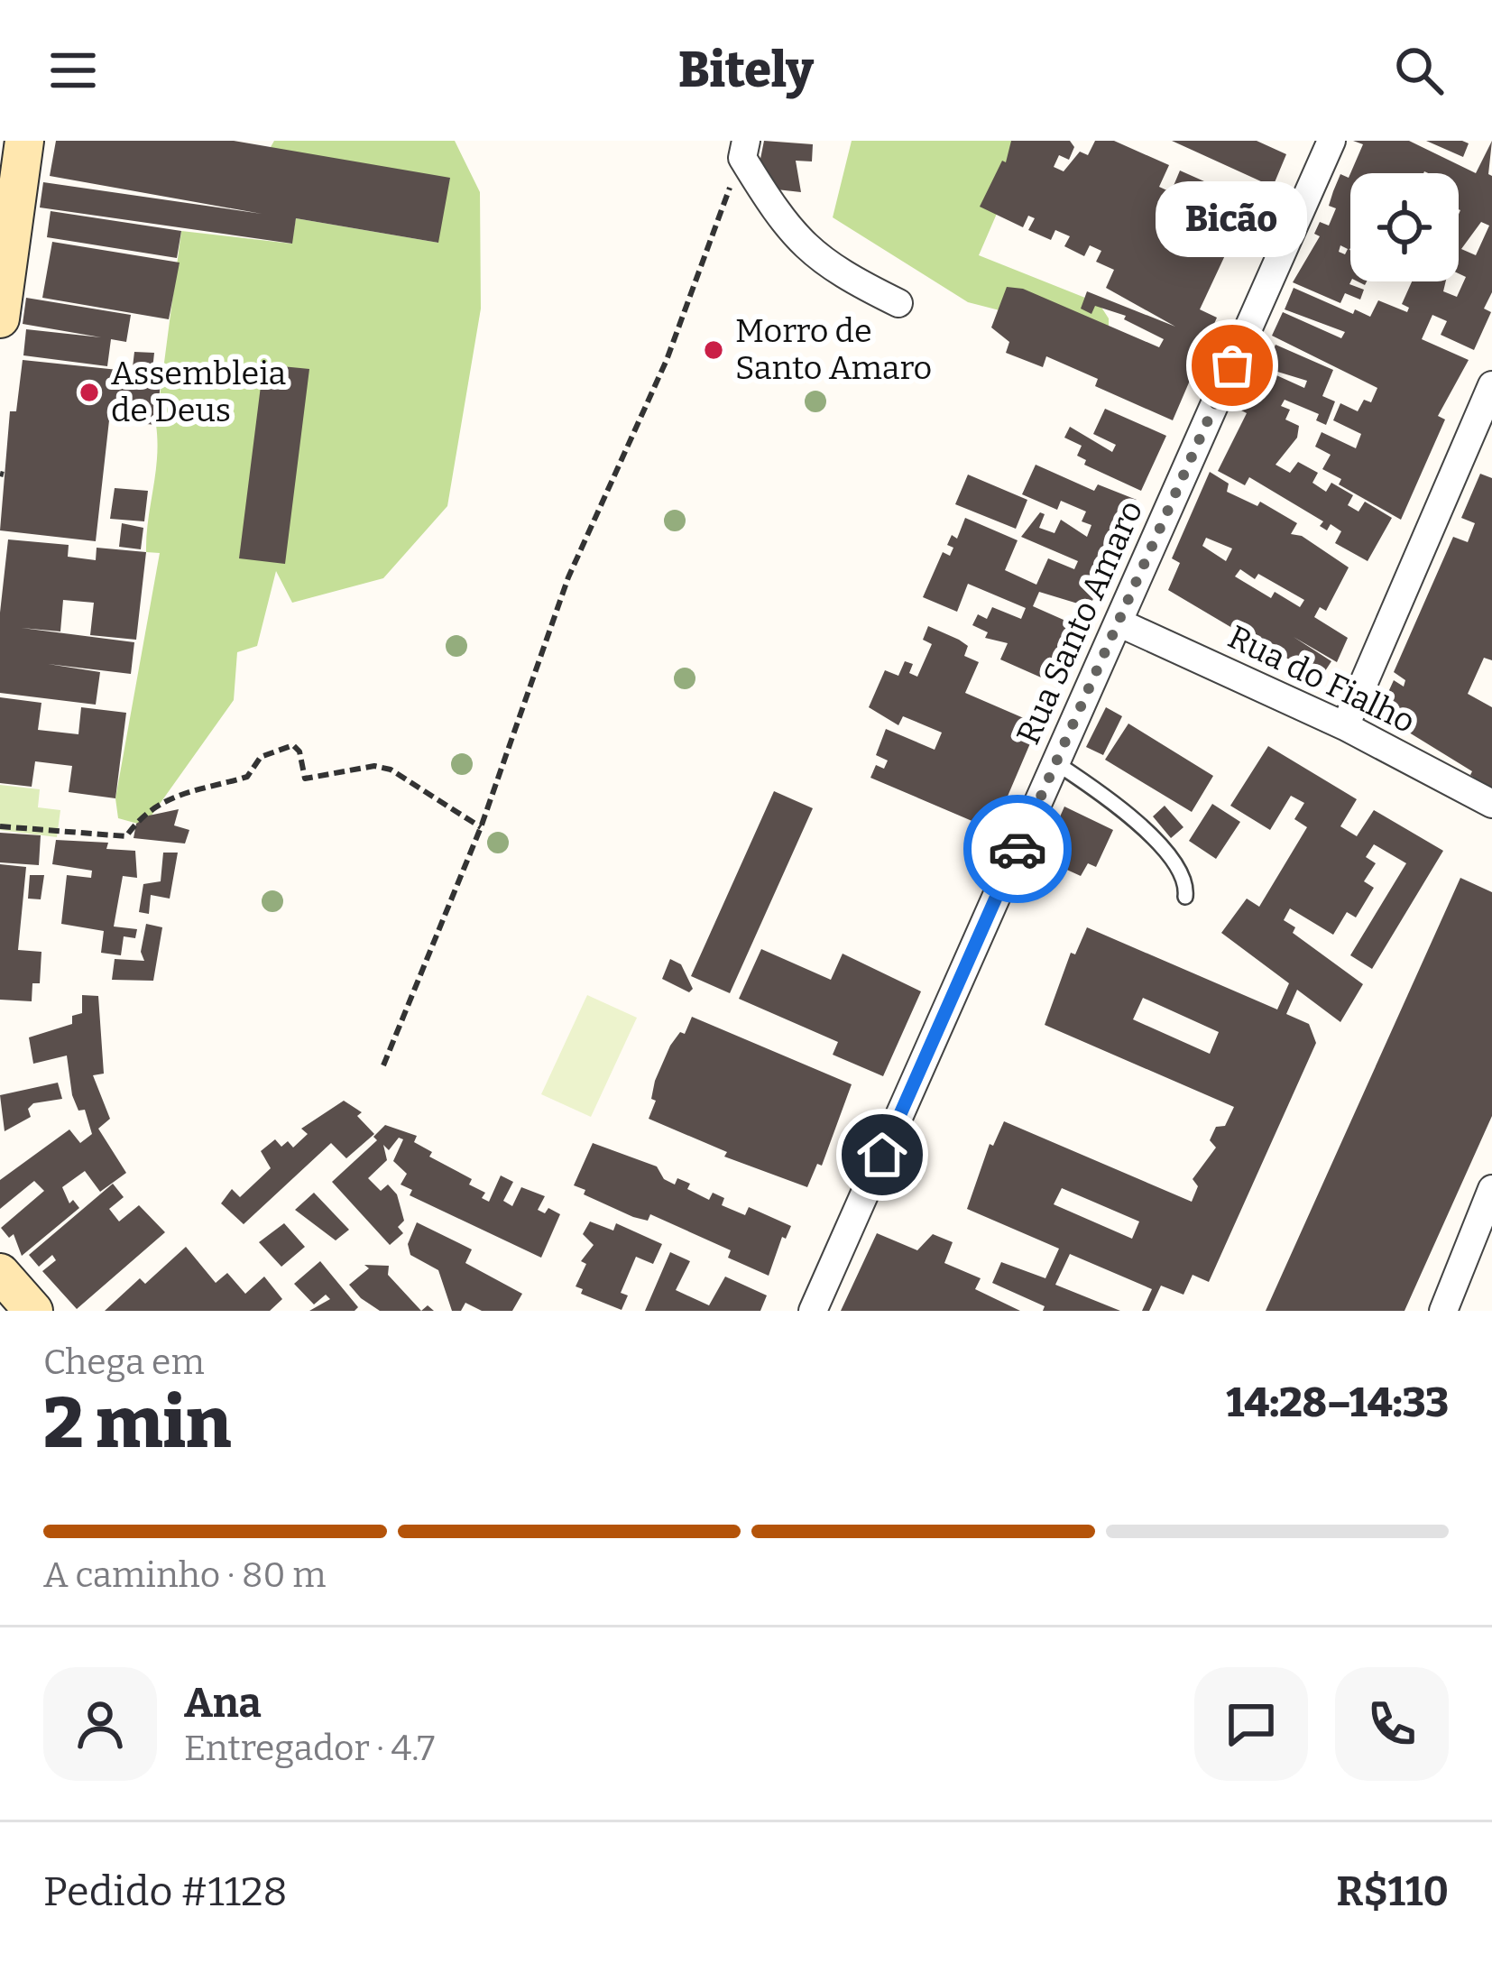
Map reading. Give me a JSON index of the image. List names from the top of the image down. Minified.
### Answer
{"streets":{"street":["Rua Santo Amaro","Rua do Fialho"]},"crossings":[["Rua Santo Amaro","Rua do Fialho"]],"places":["Morro de Santo Amaro","Bicão","Assembleia de Deus"],"page":{"header":"Bitely","bubble":"Bicão","heading":["2 min","Chega em","14:28–14:33"],"panel":["Ana","Entregador · 4.7","Pedido #1128","R$110"],"bar":"A caminho · 80 m"}}
